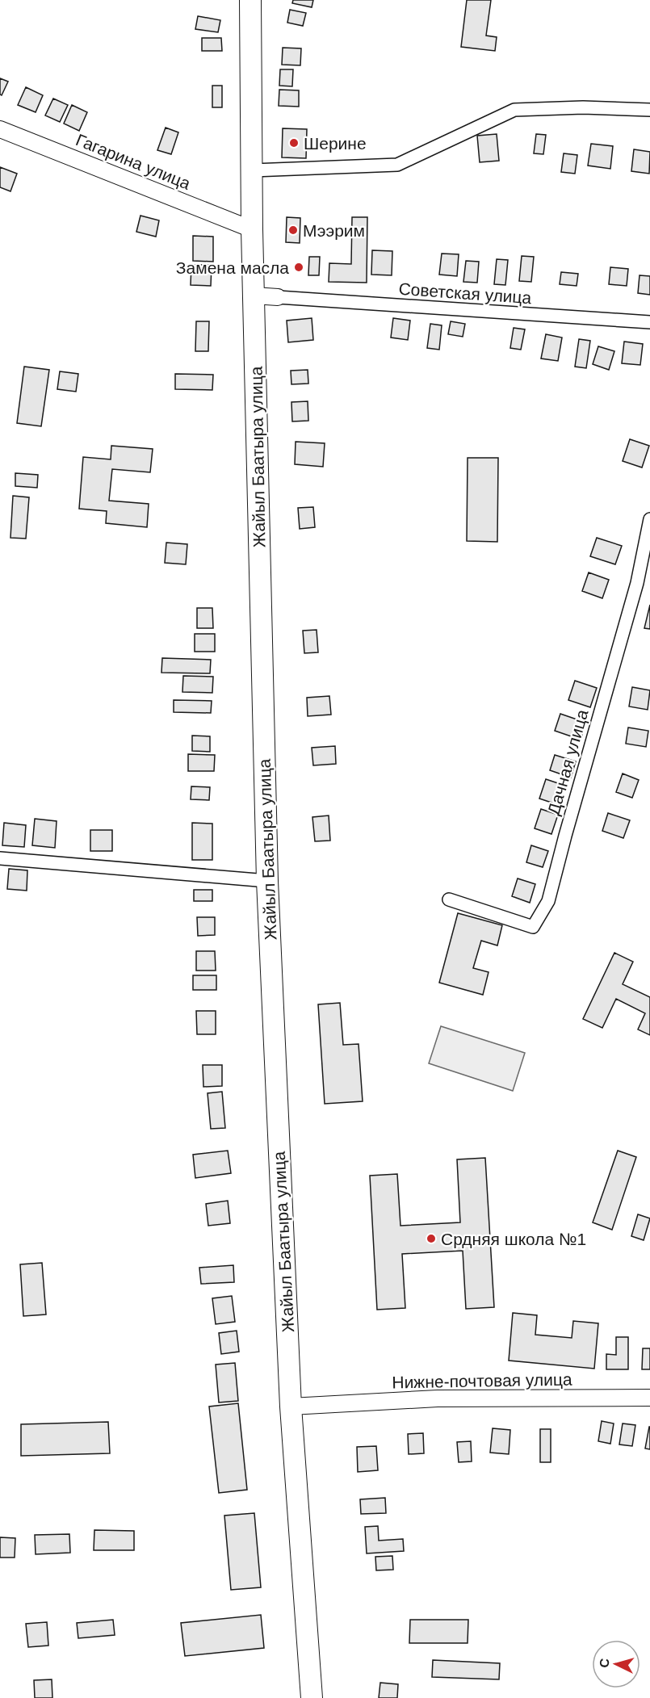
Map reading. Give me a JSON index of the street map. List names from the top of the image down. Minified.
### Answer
{"streets":{"highway":["Жайыл Баатыра улица"],"street":["Гагарина улица","Советская улица","Дачная улица","Нижне-почтовая улица"]},"crossings":[["Гагарина улица","Жайыл Баатыра улица"],["Жайыл Баатыра улица","Нижне-почтовая улица"]],"places":["Шерине","Мээрим","Замена масла","Срдняя школа №1"],"north":"left"}
